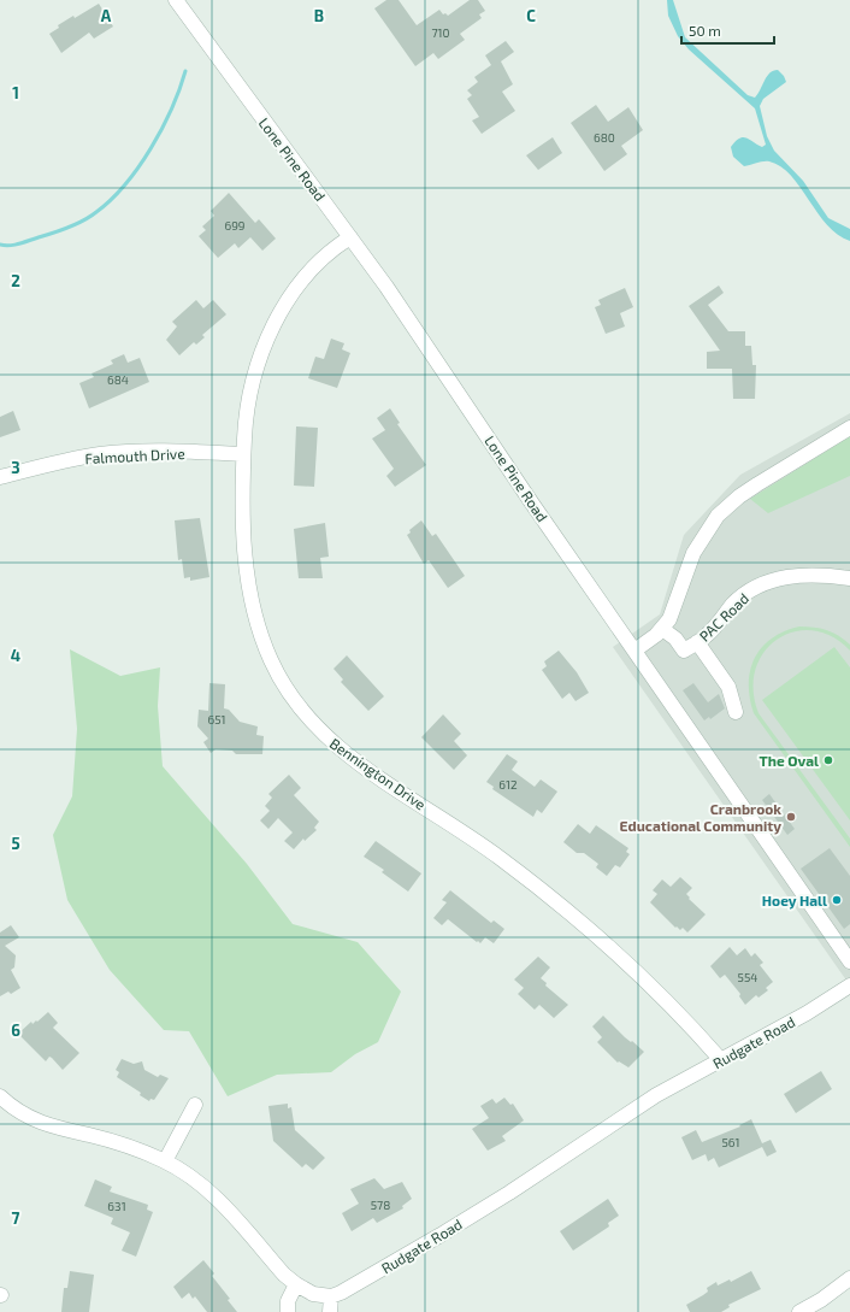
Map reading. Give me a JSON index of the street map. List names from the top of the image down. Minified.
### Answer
{"streets":{"street":["Lone Pine Road","Falmouth Drive","PAC Road","Bennington Drive","Rudgate Road"]},"crossings":[["Lone Pine Road","Bennington Drive"],["Falmouth Drive","Bennington Drive"],["Bennington Drive","Rudgate Road"]],"places":["The Oval","Cranbrook Educational Community","Hoey Hall"],"house_numbers":["710","680","699","684","651","612","554","561","578","631"],"scale_bar":"50 m","grid":{"columns":["A","B","C"],"rows":["1","2","3","4","5","6","7"]}}
